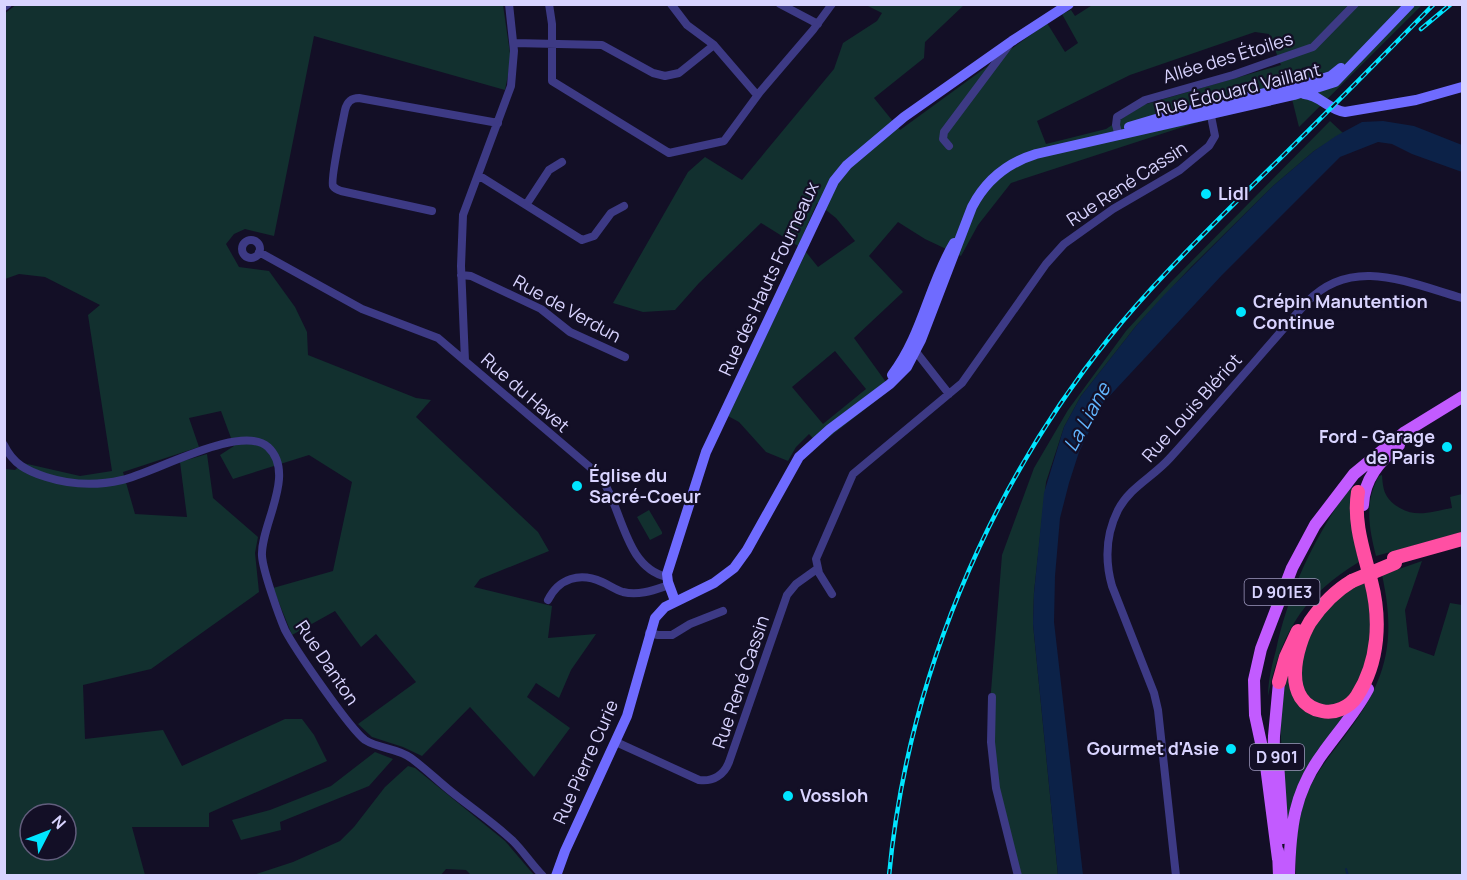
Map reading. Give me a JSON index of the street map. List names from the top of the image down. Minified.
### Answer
{"streets":{"highway":["D 901E3","D 901"],"street":["Allée des Étoiles","Rue Édouard Vaillant","Rue René Cassin","Rue des Hauts Fourneaux","Rue de Verdun","Rue du Havet","Rue Louis Blériot","Rue Danton","Rue Pierre Curie"]},"crossings":[["Allée des Étoiles","Rue Édouard Vaillant"],["Rue Édouard Vaillant","Rue René Cassin"],["Rue Édouard Vaillant","Rue Pierre Curie"],["Rue René Cassin","Rue Pierre Curie"],["Rue des Hauts Fourneaux","Rue du Havet"],["Rue de Verdun","Rue du Havet"],["D 901E3","D 901"]],"water":["La Liane"],"places":["Lidl","Crépin Manutention Continue","Ford - Garage de Paris","Église du Sacré-Coeur","Gourmet d'Asie","Vossloh"],"north":"top right"}
